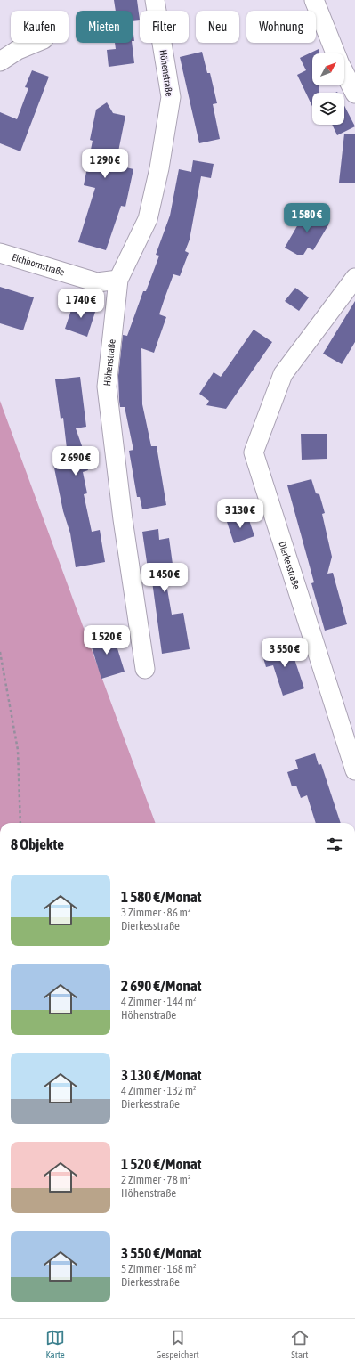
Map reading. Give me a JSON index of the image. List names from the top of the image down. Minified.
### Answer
{"streets":{"street":["Höhenstraße","Eichhornstraße","Dierkesstraße"]},"crossings":[["Höhenstraße","Eichhornstraße"]],"north":"top right","page":{"chip":["Kaufen","Mieten","Filter","Neu","Wohnung"],"price":["1 290 €","1 580 €","1 740 €","2 690 €","3 130 €","1 450 €","1 520 €","3 550 €"],"heading":"8 Objekte","list":[{"name":"1 580 €/Monat","note":"3 Zimmer · 86 m² · Dierkesstraße"},{"name":"2 690 €/Monat","note":"4 Zimmer · 144 m² · Höhenstraße"},{"name":"3 130 €/Monat","note":"4 Zimmer · 132 m² · Dierkesstraße"},{"name":"1 520 €/Monat","note":"2 Zimmer · 78 m² · Höhenstraße"},{"name":"3 550 €/Monat","note":"5 Zimmer · 168 m² · Dierkesstraße"}],"tabs":["Karte","Gespeichert","Start"]}}
